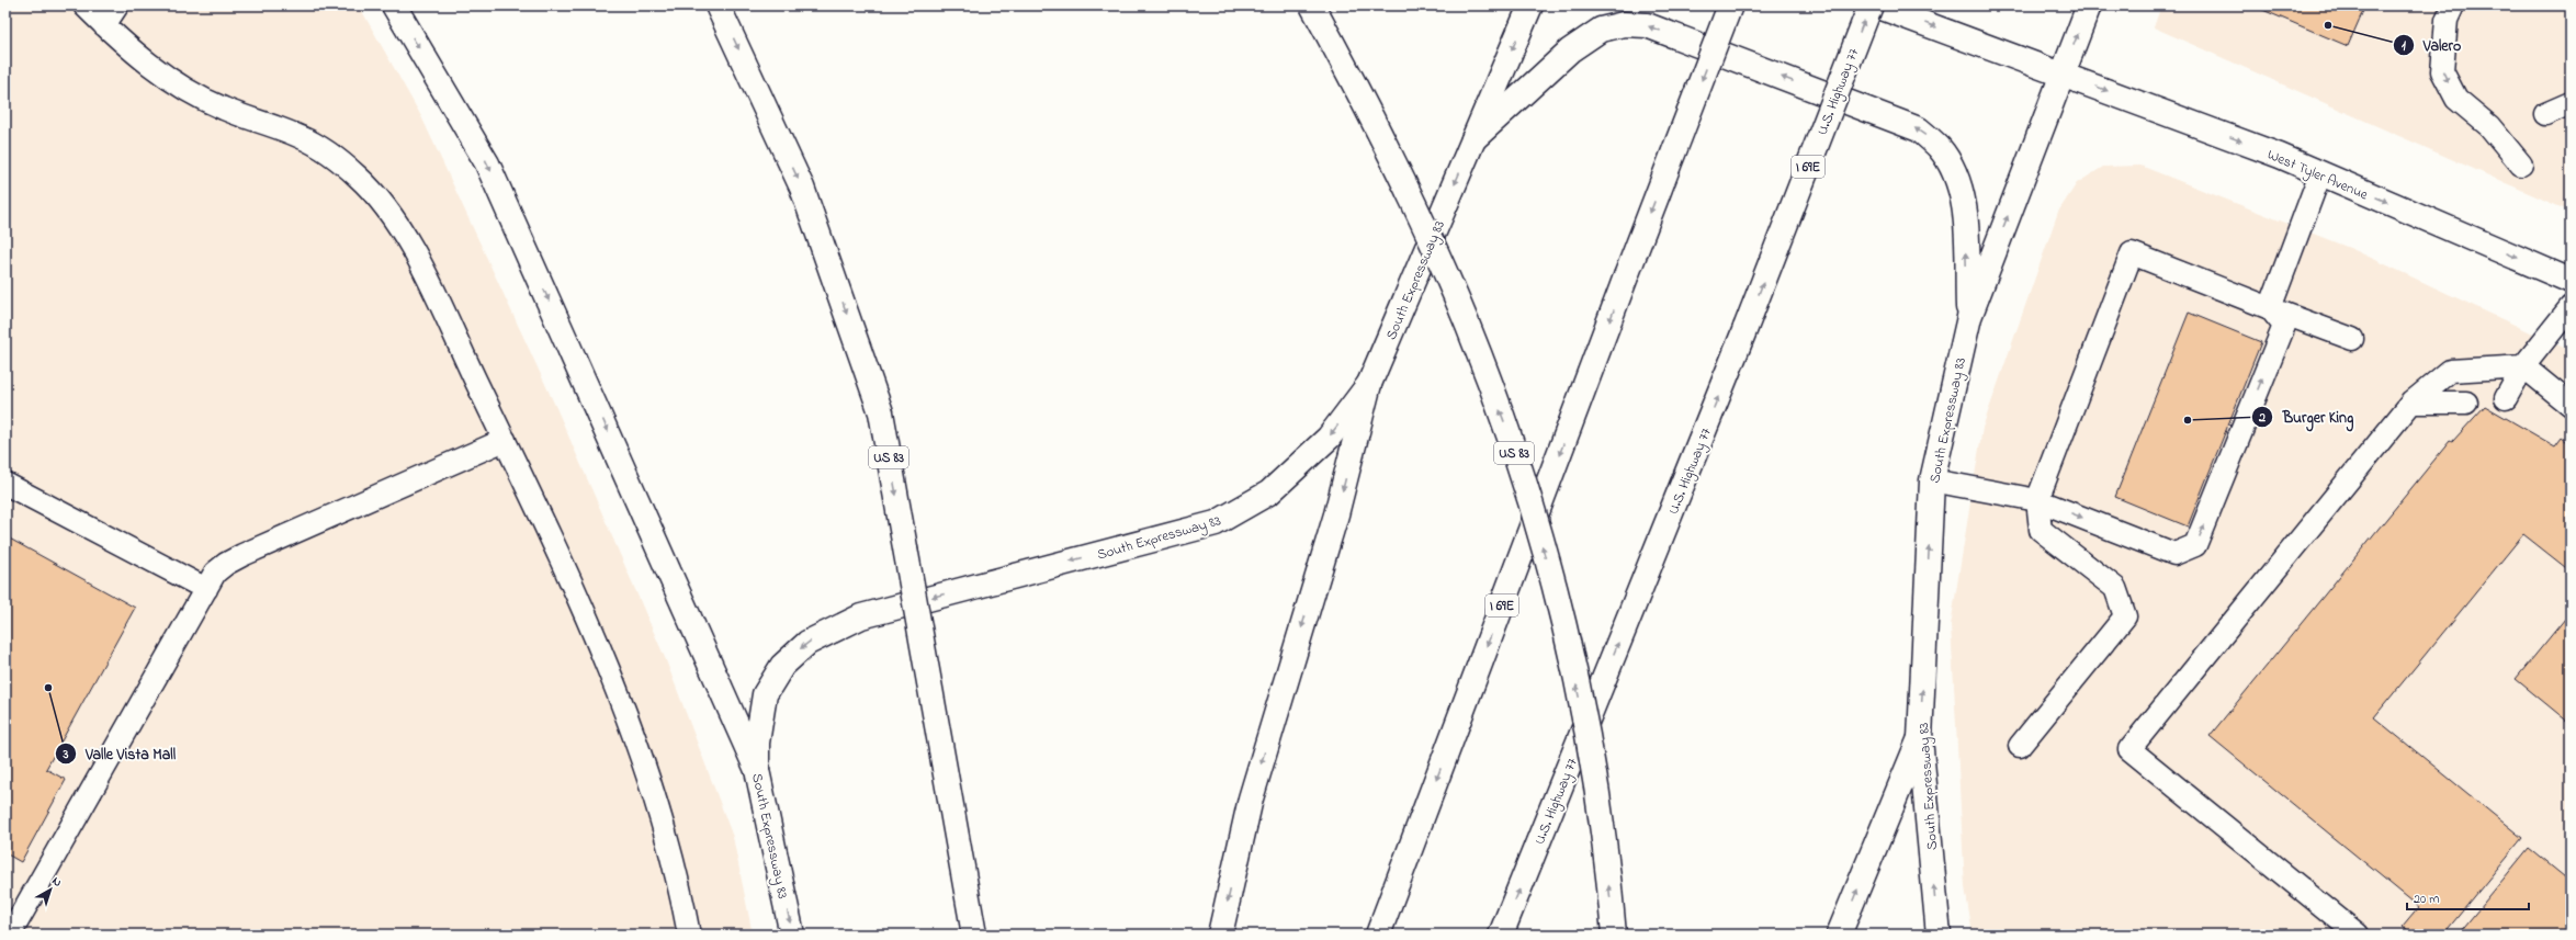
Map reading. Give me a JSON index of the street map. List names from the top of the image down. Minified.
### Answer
{"streets":{"main road":["U.S. Highway 77","I 69E","West Tyler Avenue","South Expressway 83","US 83"]},"crossings":[["West Tyler Avenue","South Expressway 83"]],"one_way":["West Tyler Avenue"],"places":["Valero","Burger King","Valle Vista Mall"],"scale_bar":"20 m","north":"top right"}
